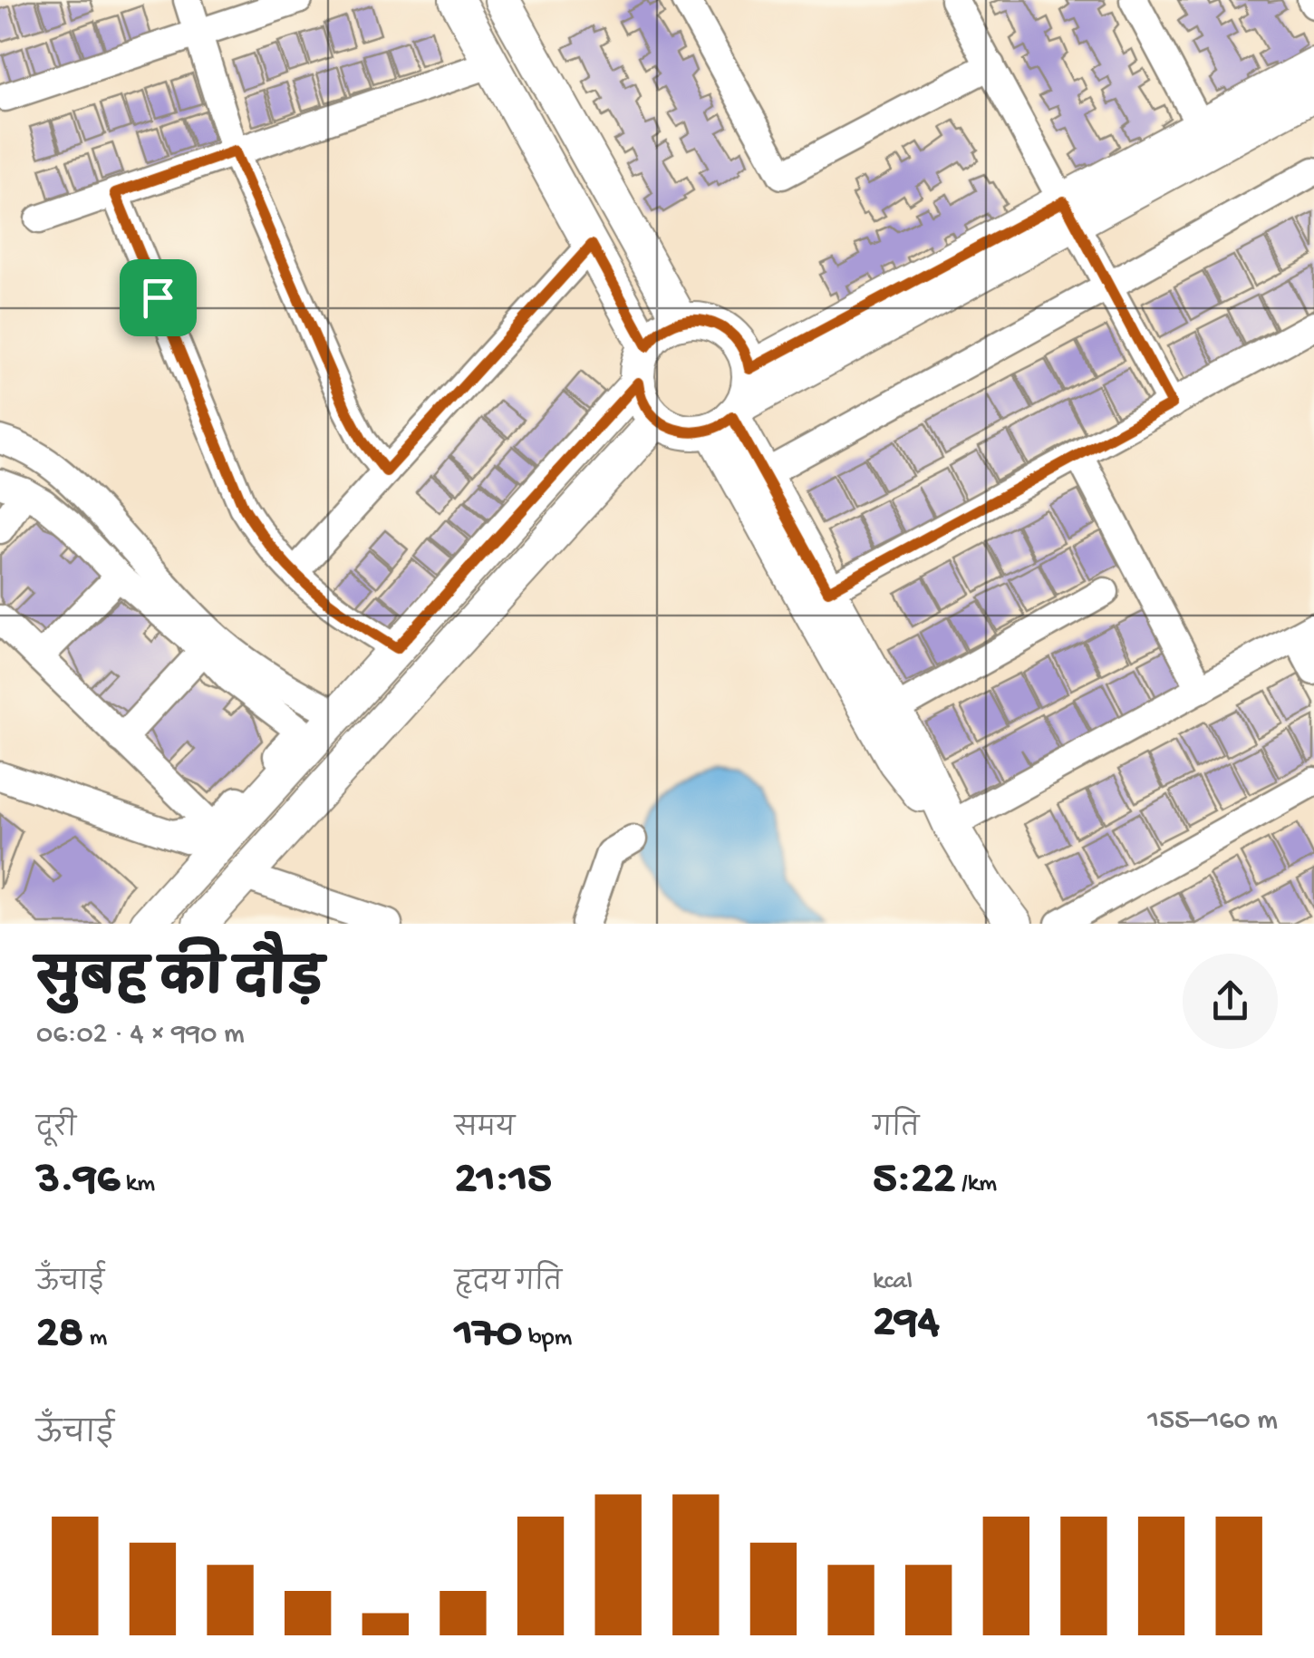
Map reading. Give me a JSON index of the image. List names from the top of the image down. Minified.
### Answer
{"page":{"heading":["सुबह की दौड़","06:02 · 4 × 990 m"],"stats":[["दूरी","3.96 km"],["समय","21:15"],["गति","5:22 /km"],["ऊँचाई","28 m"],["हृदय गति","170 bpm"],["kcal","294"]],"chart":["ऊँचाई","155–160 m"]}}
